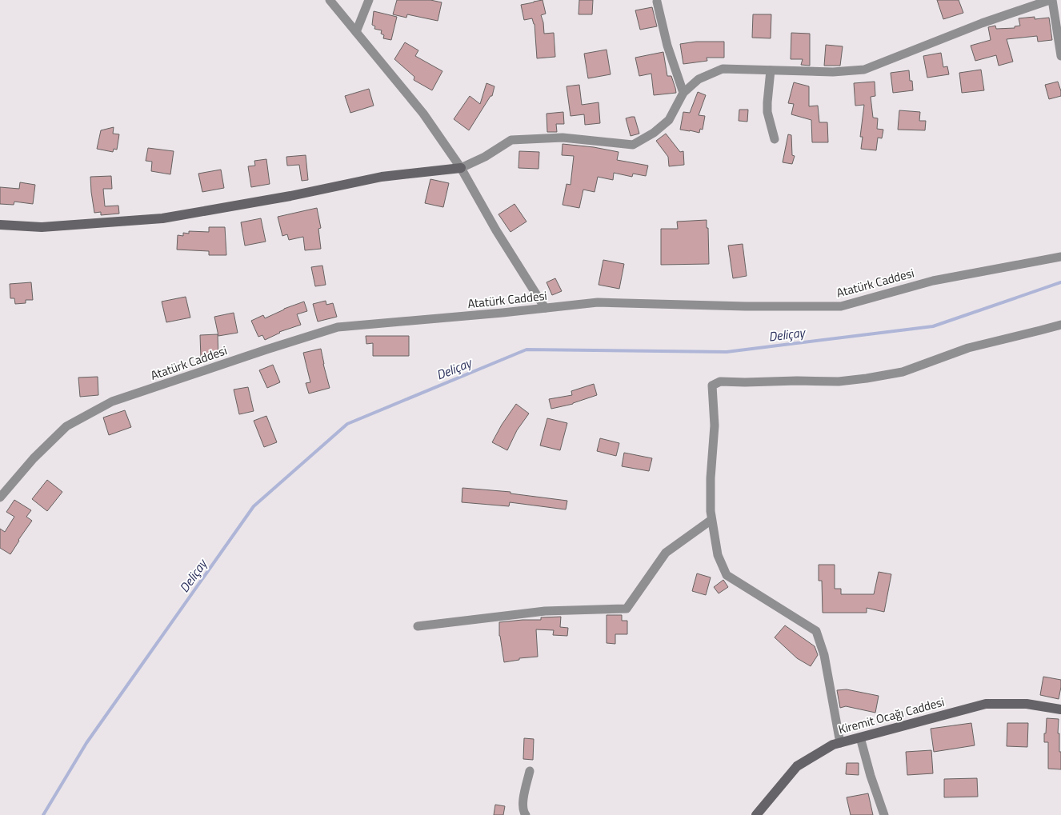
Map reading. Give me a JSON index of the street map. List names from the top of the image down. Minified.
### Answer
{"streets":{"street":["Atatürk Caddesi","Kiremit Ocağı Caddesi"]},"water":["Deliçay"]}
